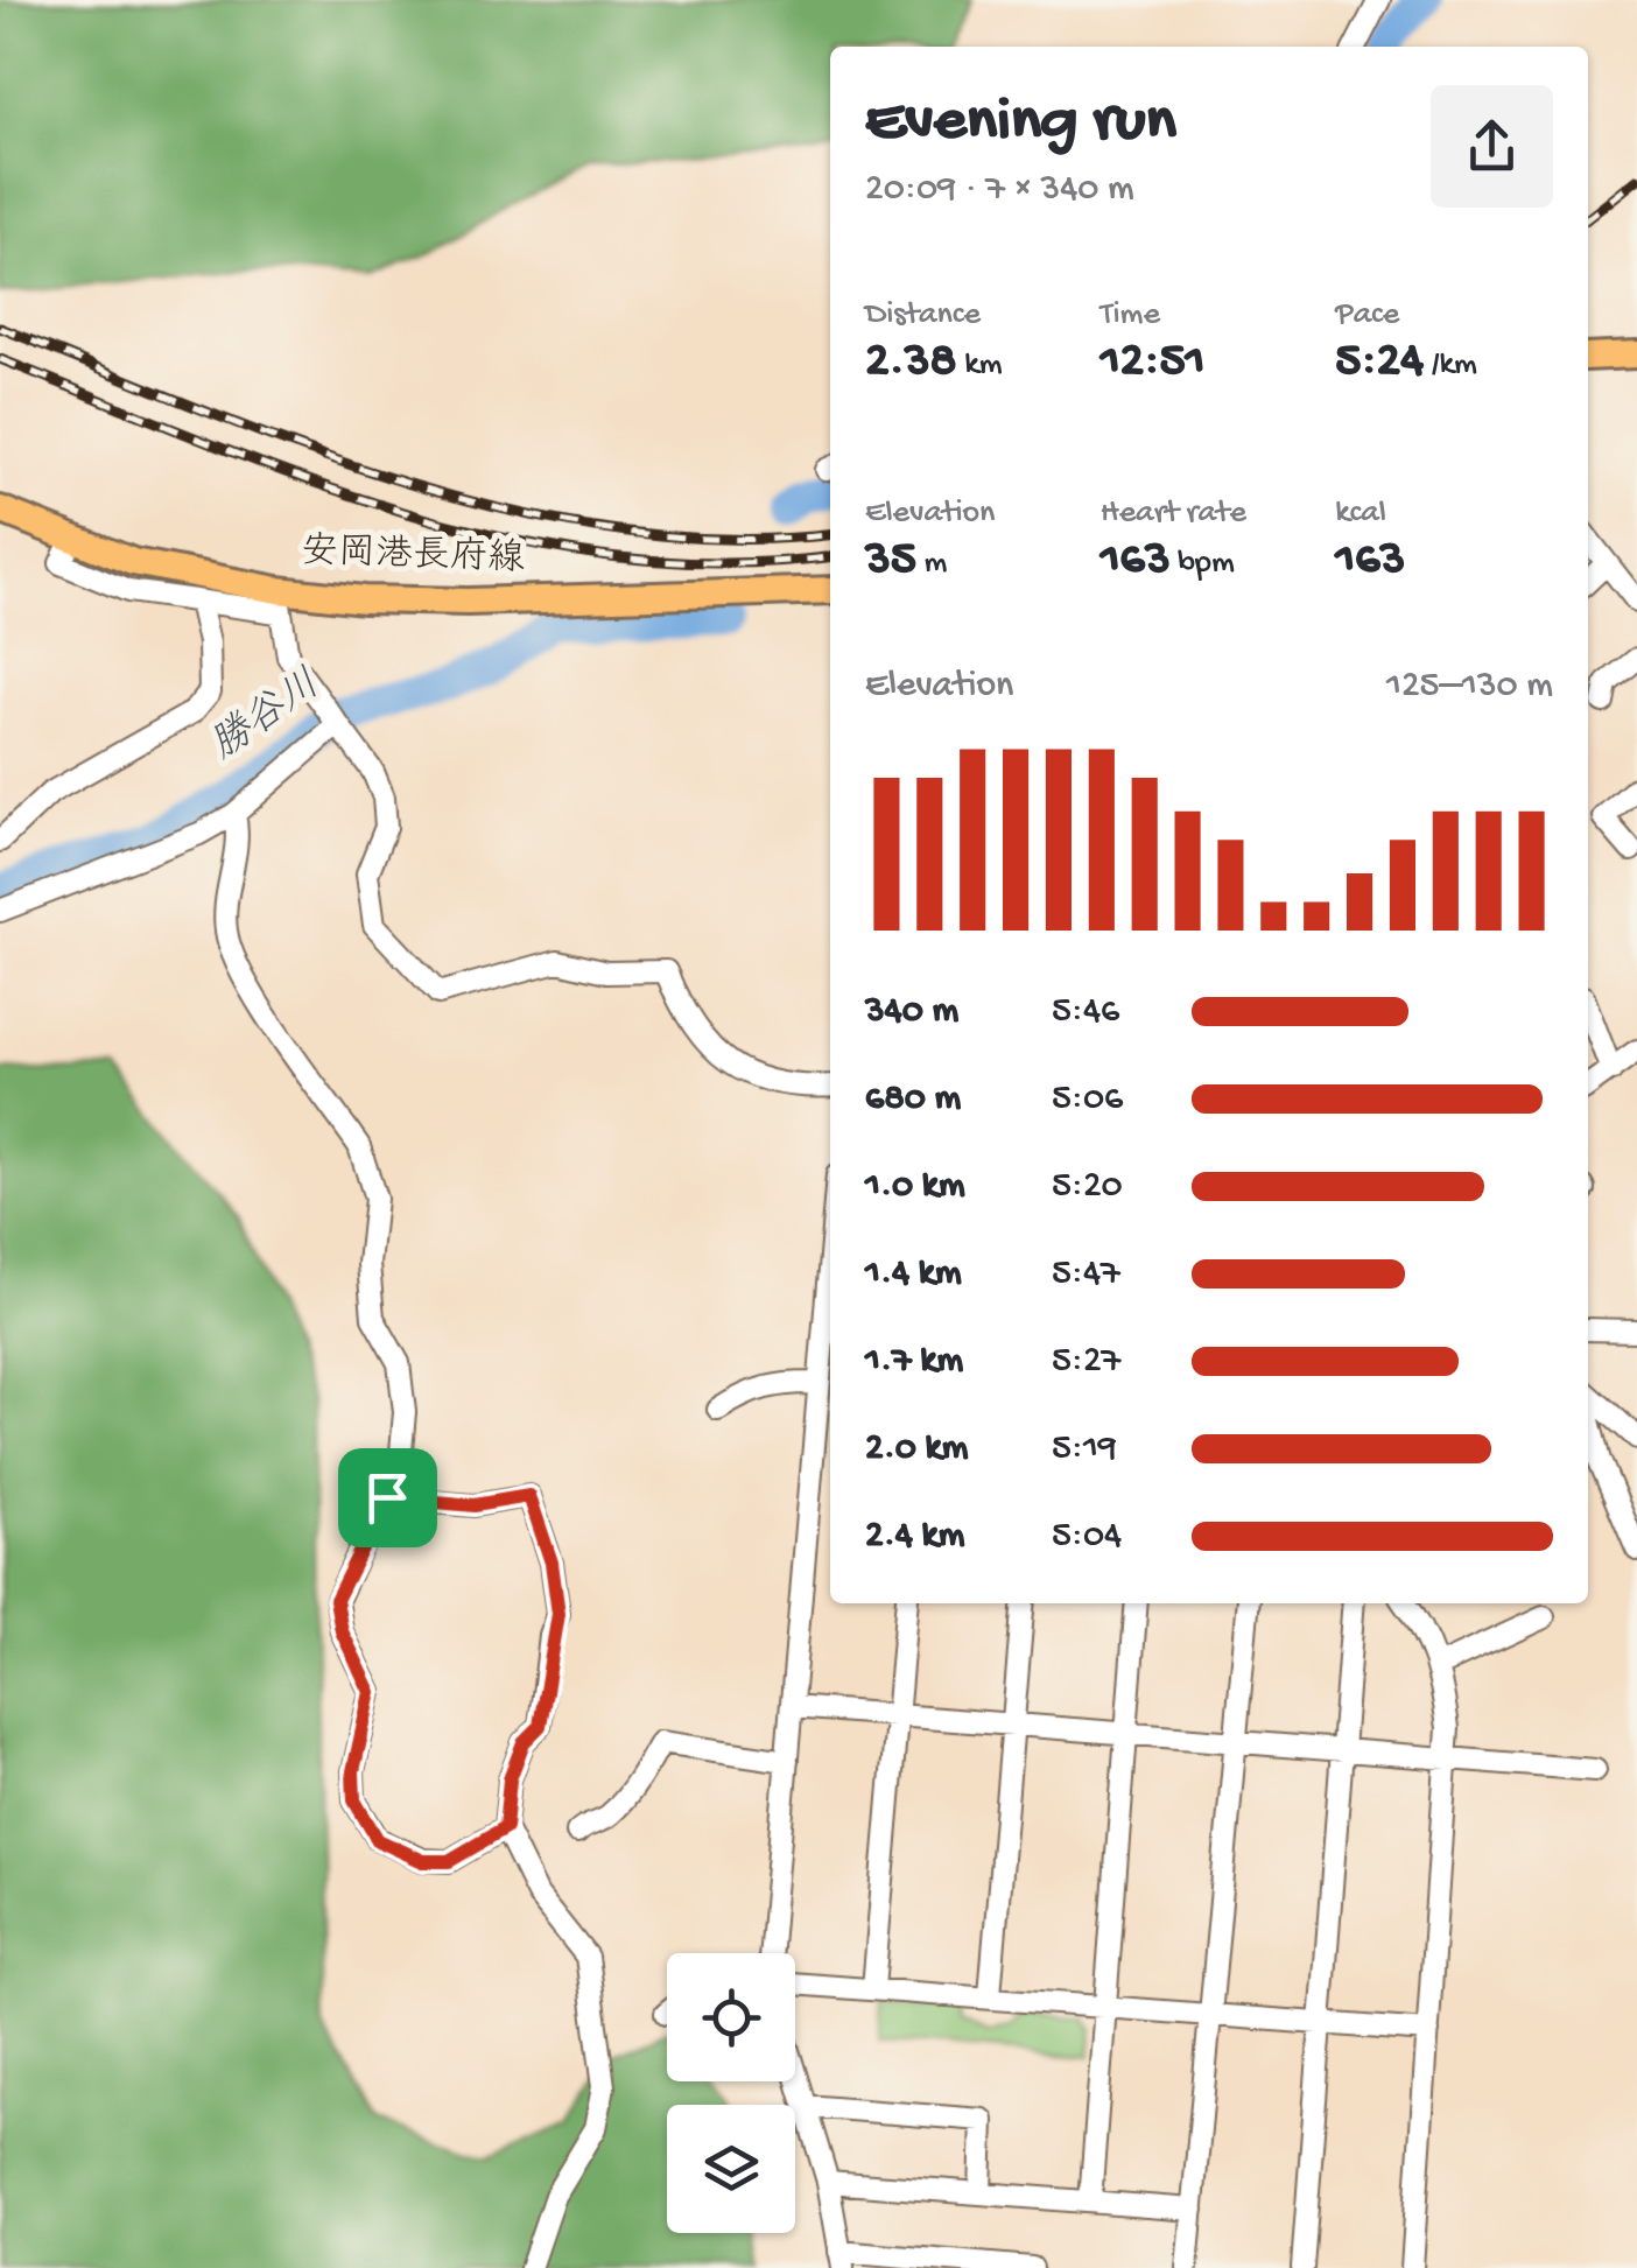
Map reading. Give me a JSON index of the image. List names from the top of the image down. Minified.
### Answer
{"streets":{"main road":["安岡港長府線"]},"water":["勝谷川"],"page":{"heading":["Evening run","20:09 · 7 × 340 m"],"stats":[["Distance","2.38 km"],["Time","12:51"],["Pace","5:24 /km"],["Elevation","35 m"],["Heart rate","163 bpm"],["kcal","163"]],"chart":["Elevation","125–130 m"],"list":[{"name":"340 m","note":"5:46"},{"name":"680 m","note":"5:06"},{"name":"1.0 km","note":"5:20"},{"name":"1.4 km","note":"5:47"},{"name":"1.7 km","note":"5:27"},{"name":"2.0 km","note":"5:19"},{"name":"2.4 km","note":"5:04"}]}}
